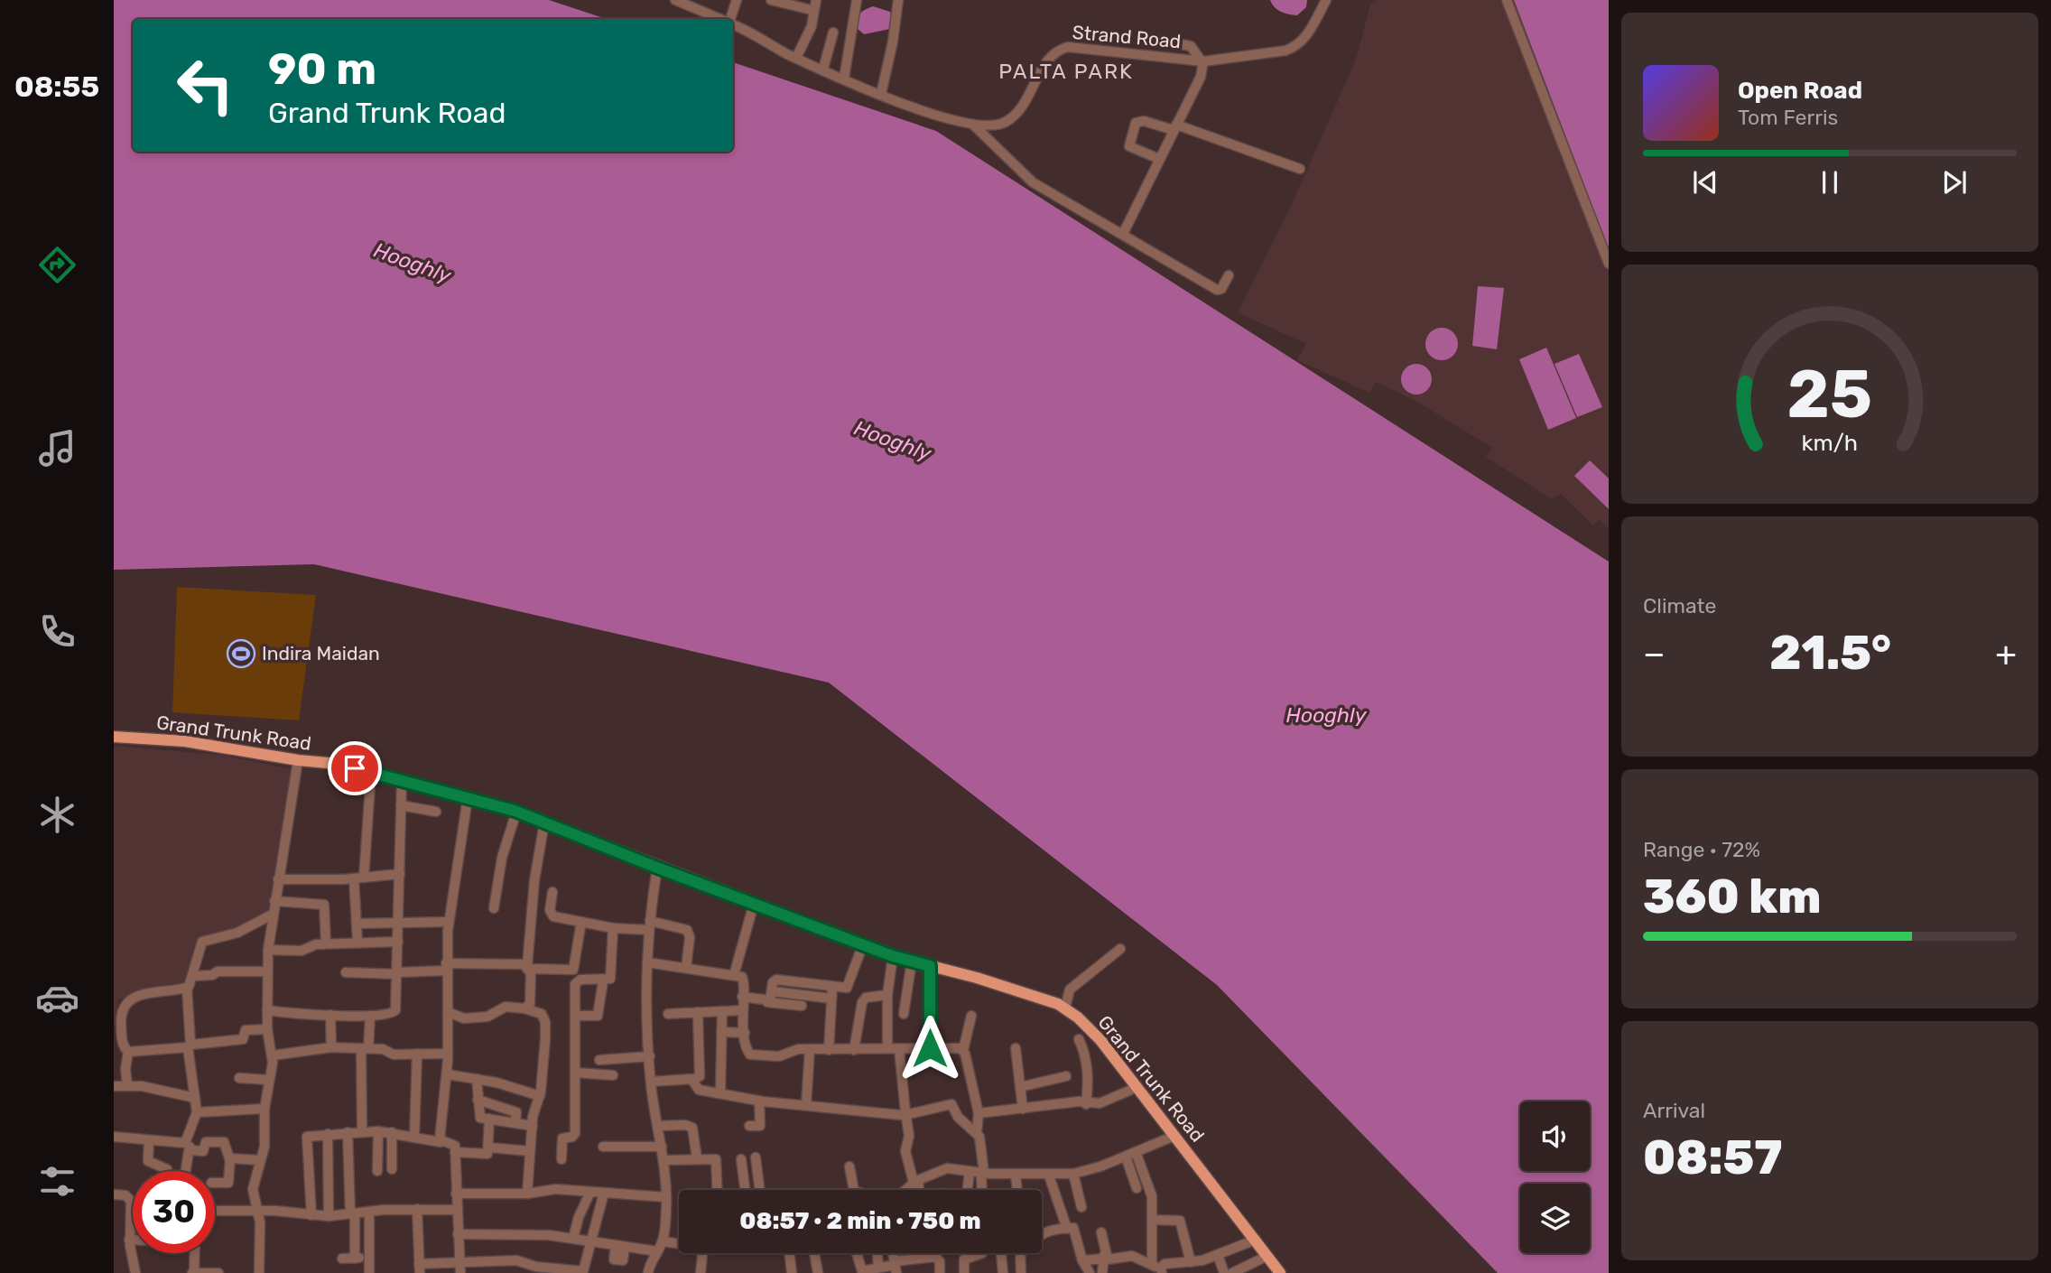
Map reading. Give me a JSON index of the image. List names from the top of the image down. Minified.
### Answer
{"streets":{"main road":["Grand Trunk Road"],"street":["Strand Road"]},"districts":["PALTA PARK"],"water":["Hooghly"],"places":{"sports":["Indira Maidan"]},"page":{"tabs":"08:55","turn":["90 m","Grand Trunk Road"],"song":["Open Road","Tom Ferris"],"tile":["Climate",["Range · 72%","360 km"],["Arrival","08:57"]],"heat":["−","21.5°","+"],"limit":"30","trip":"08:57 · 2 min · 750 m","gauge":["25","km/h"]}}
